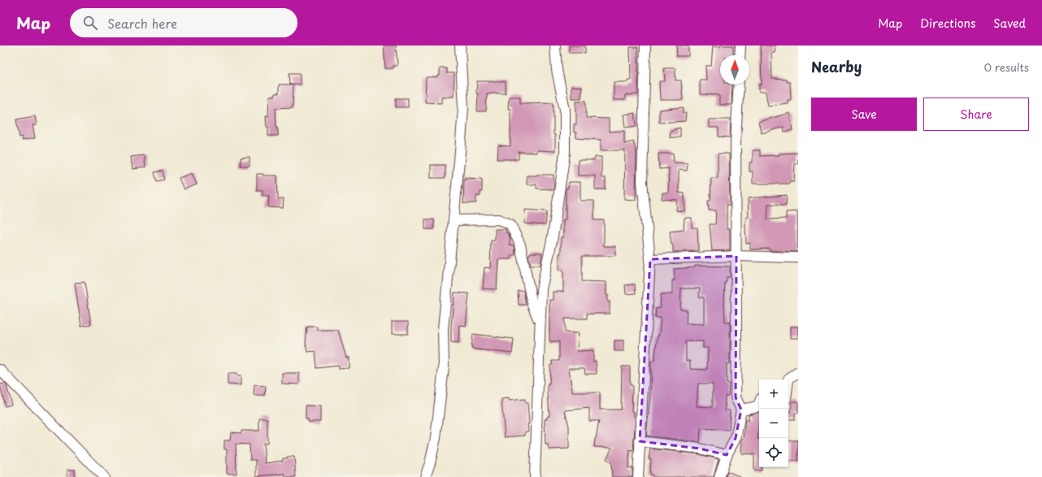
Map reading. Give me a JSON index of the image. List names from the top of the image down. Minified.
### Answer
{"north":"top","page":{"header":"Map","search":"Search here","nav":["Map","Directions","Saved"],"heading":["Nearby","0 results"],"buttons":["Save","Share"],"map_buttons":["+","−"]}}
